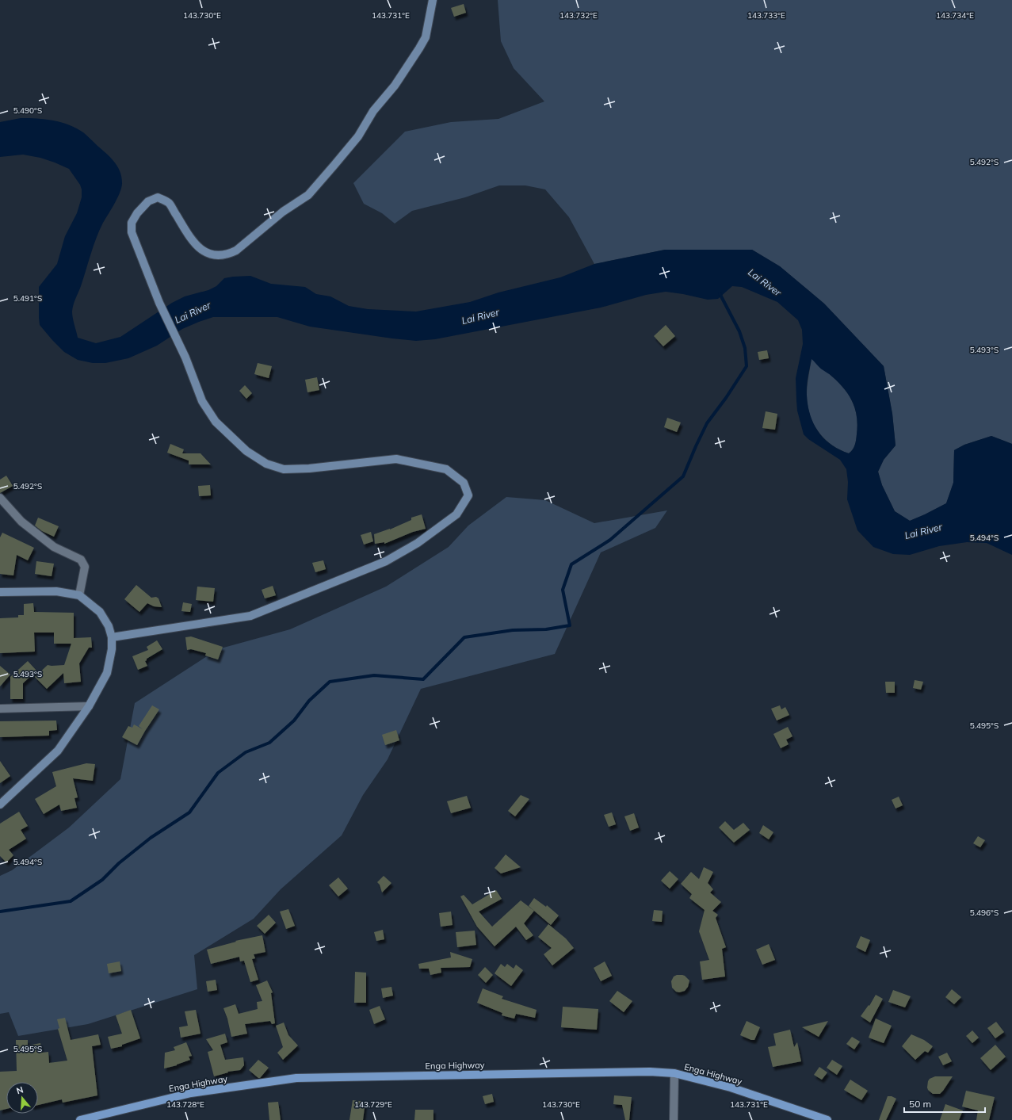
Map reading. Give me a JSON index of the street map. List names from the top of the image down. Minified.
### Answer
{"streets":{"main road":["Enga Highway"]},"water":["Lai River"],"scale_bar":"50 m","north":"top","coordinates":["143.730°E","143.731°E","143.732°E","143.733°E","143.734°E","5.490°S","5.492°S","5.491°S","5.493°S","5.494°S","5.495°S","5.496°S","143.728°E","143.729°E"]}
